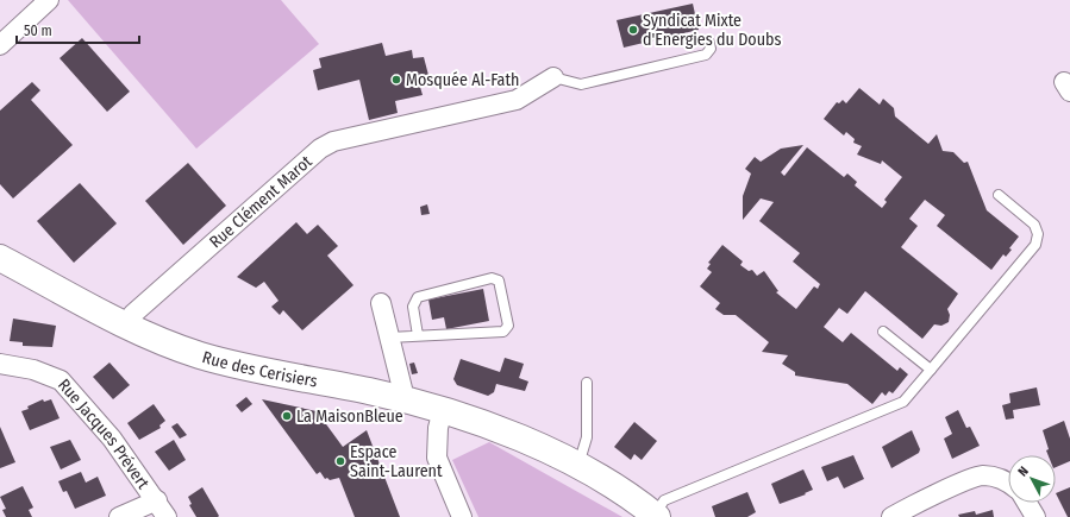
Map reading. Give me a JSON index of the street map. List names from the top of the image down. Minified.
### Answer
{"streets":{"street":["Rue Clément Marot","Rue des Cerisiers","Rue Jacques Prévert"]},"crossings":[["Rue Clément Marot","Rue des Cerisiers"]],"places":["Syndicat Mixte d'Energies du Doubs","Mosquée Al-Fath","La MaisonBleue","Espace Saint-Laurent"],"scale_bar":"50 m","north":"top left"}
